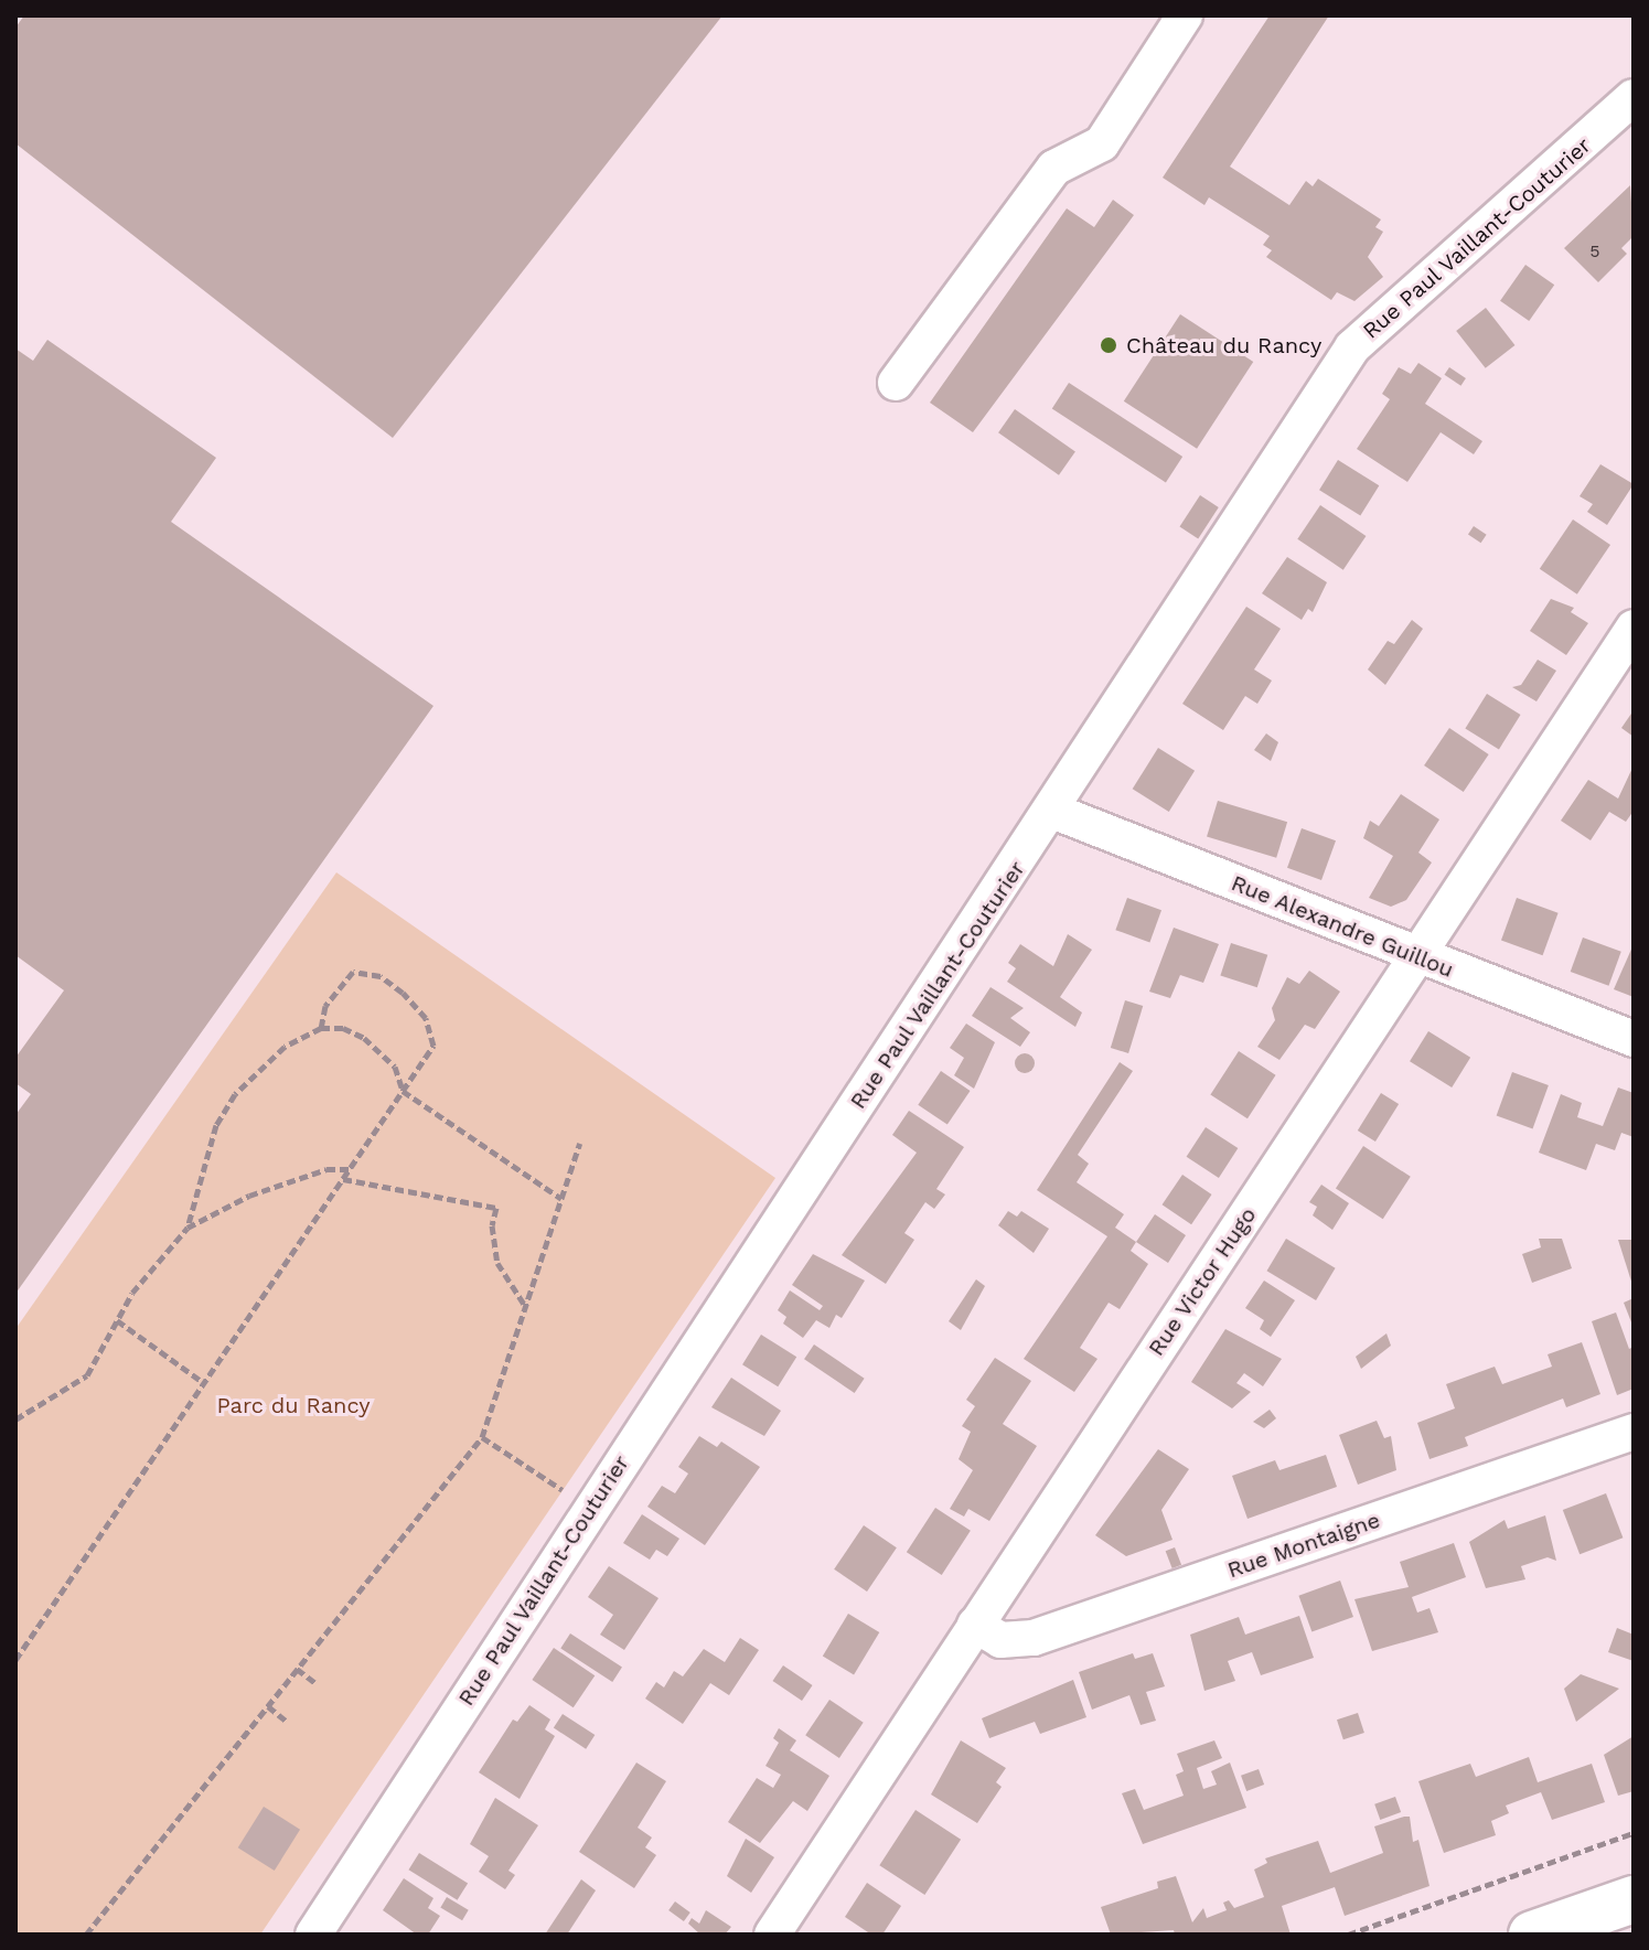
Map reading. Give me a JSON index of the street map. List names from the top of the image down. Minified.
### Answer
{"streets":{"street":["Rue Paul Vaillant-Couturier","Rue Alexandre Guillou","Rue Victor Hugo","Rue Montaigne"]},"crossings":[["Rue Paul Vaillant-Couturier","Rue Alexandre Guillou"],["Rue Alexandre Guillou","Rue Victor Hugo"],["Rue Victor Hugo","Rue Montaigne"]],"parks":["Parc du Rancy"],"places":["Château du Rancy"],"house_numbers":["5"]}
